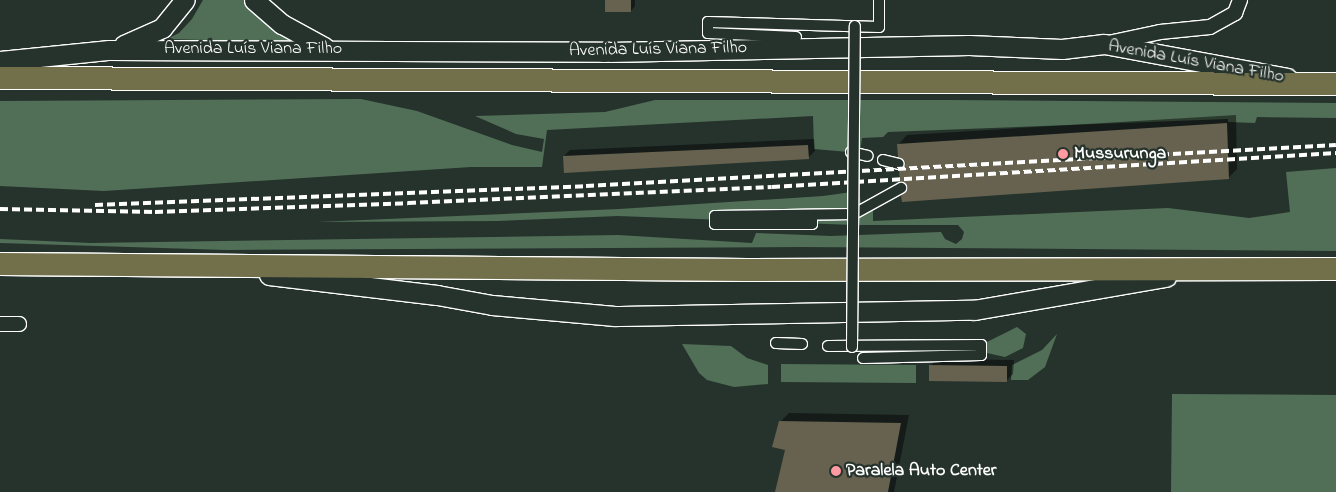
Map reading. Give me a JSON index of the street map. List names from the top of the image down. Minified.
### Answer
{"streets":{"highway":["Avenida Luís Viana Filho"]},"places":["Mussurunga","Paralela Auto Center"]}
